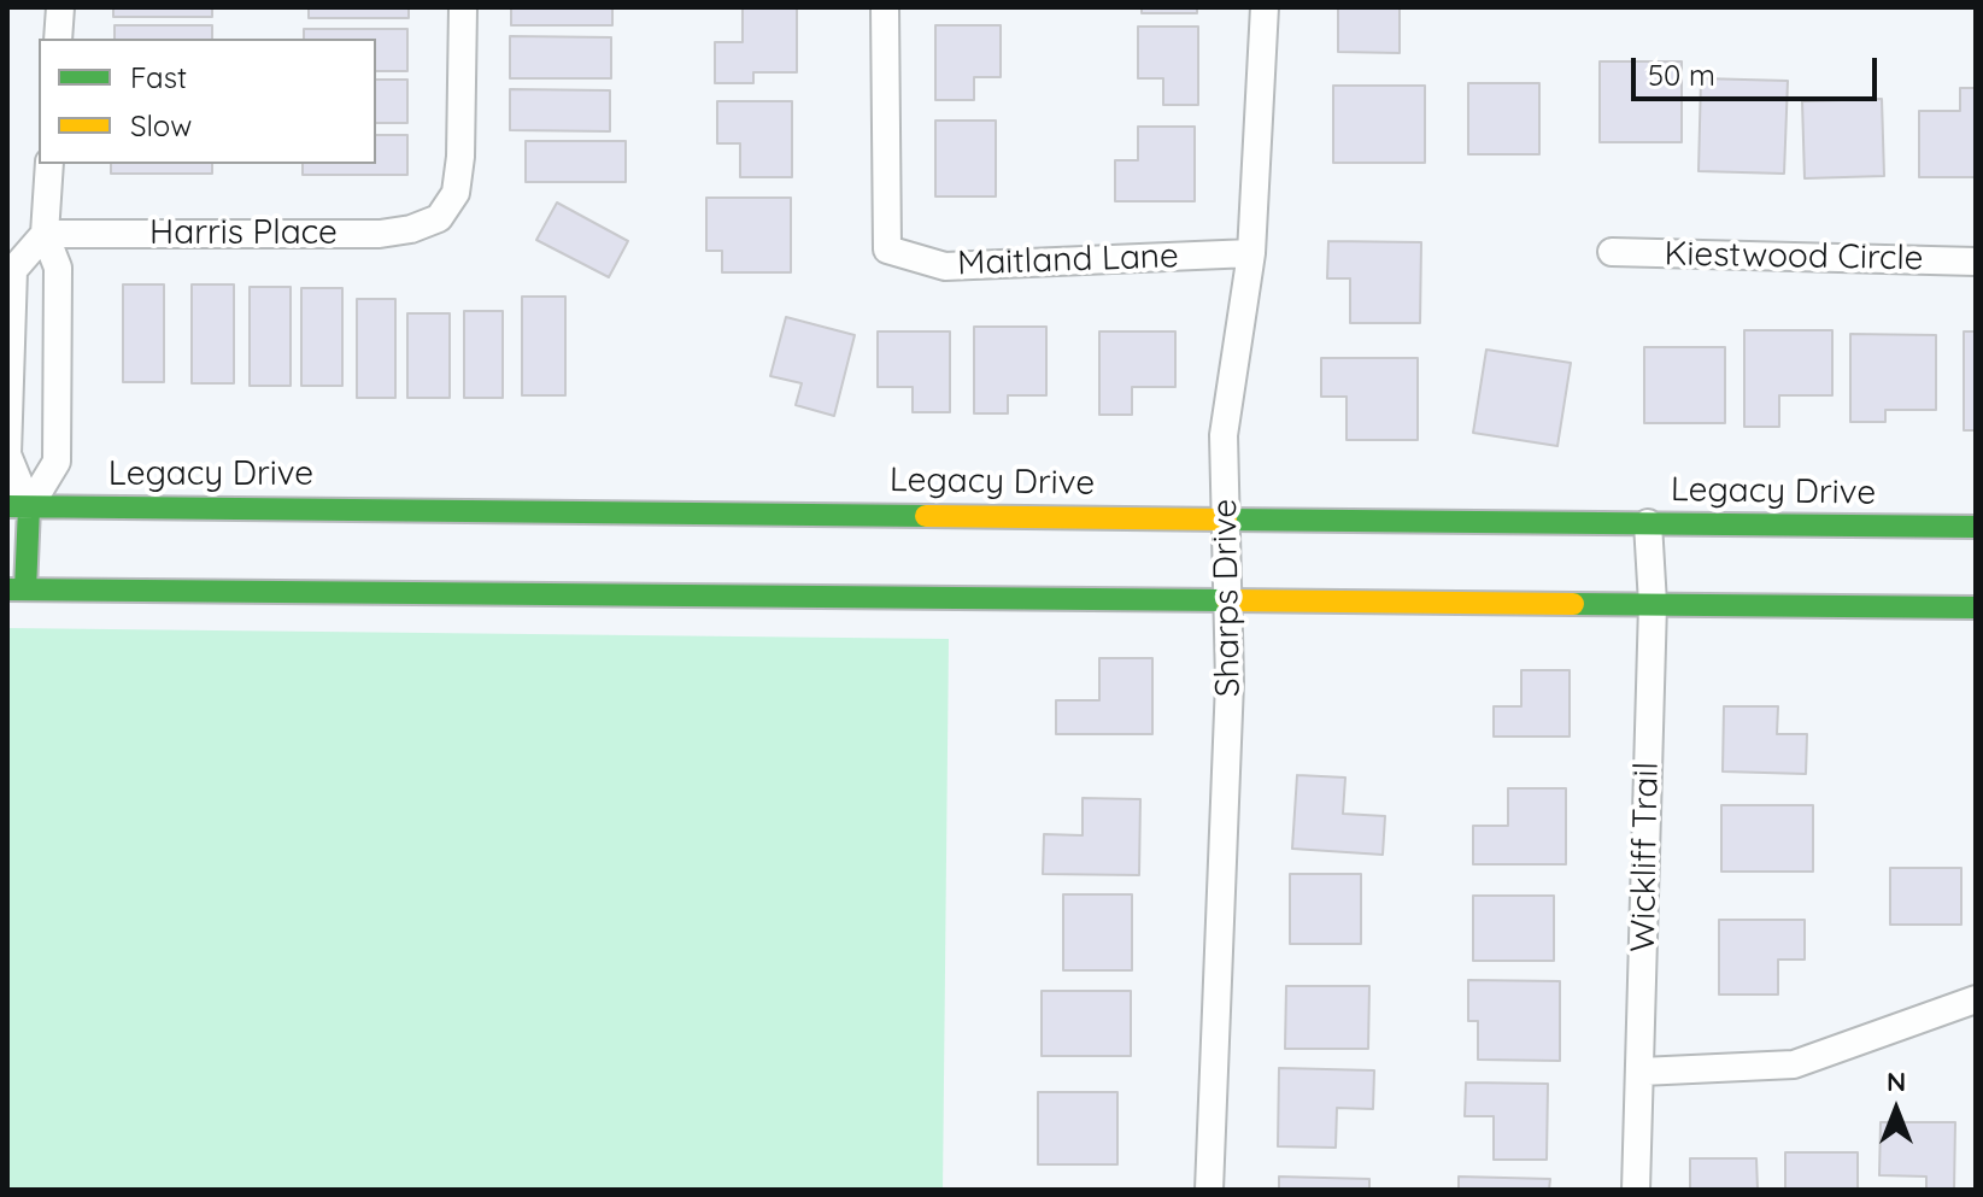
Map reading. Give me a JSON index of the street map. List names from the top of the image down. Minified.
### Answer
{"streets":{"main road":["Legacy Drive"],"street":["Harris Place","Kiestwood Circle","Maitland Lane","Sharps Drive","Wickliff Trail"]},"crossings":[["Maitland Lane","Sharps Drive"],["Legacy Drive","Sharps Drive"],["Legacy Drive","Wickliff Trail"]],"legend":["Fast","Slow"],"scale_bar":"50 m","north":"top"}
